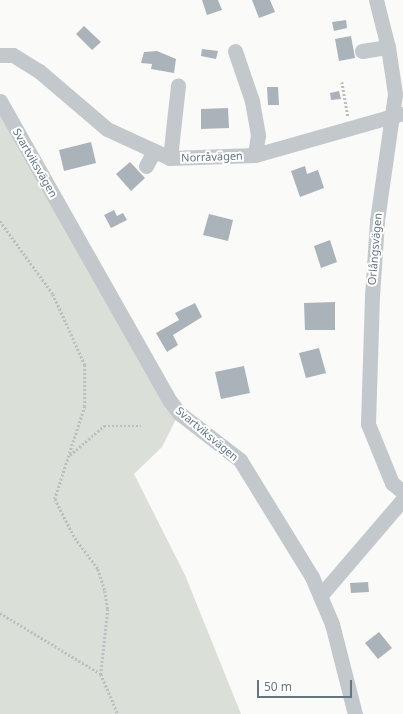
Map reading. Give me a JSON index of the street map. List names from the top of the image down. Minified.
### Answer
{"streets":{"street":["Norråvägen","Svartviksvägen","Orlångsvägen"]},"crossings":[["Norråvägen","Orlångsvägen"]],"scale_bar":"50 m"}
